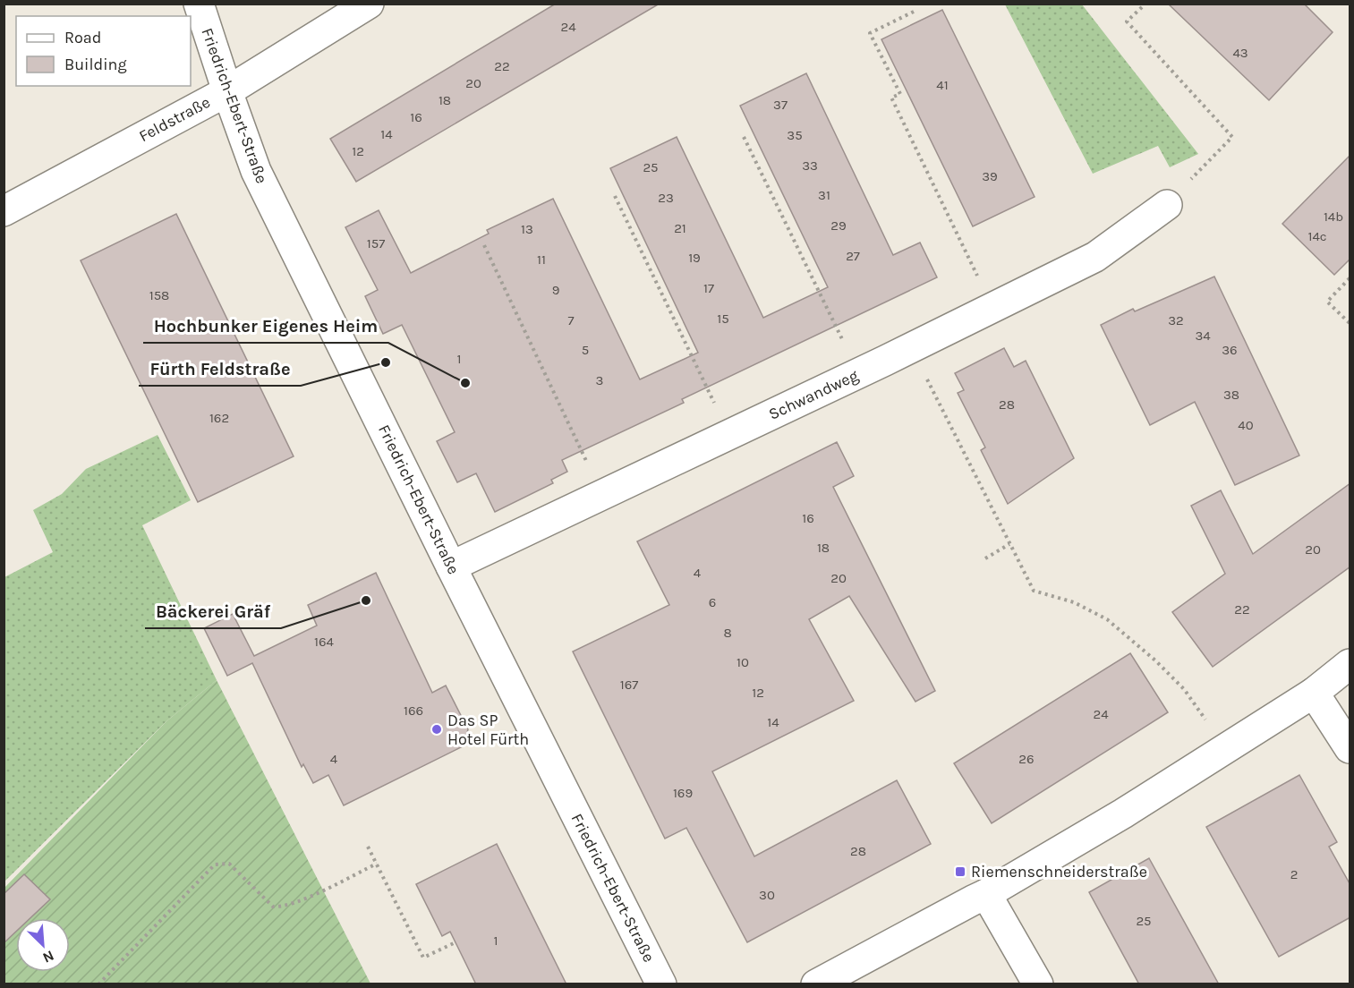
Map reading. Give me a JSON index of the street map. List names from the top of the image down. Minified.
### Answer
{"streets":{"street":["Friedrich-Ebert-Straße","Feldstraße","Schwandweg"]},"crossings":[["Friedrich-Ebert-Straße","Feldstraße"],["Friedrich-Ebert-Straße","Schwandweg"]],"places":{"other":["Fürth Feldstraße","Hochbunker Eigenes Heim","Bäckerei Gräf","Das SP Hotel Fürth"],"transit":["Riemenschneiderstraße"]},"house_numbers":["24","43","22","20","41","18","37","16","14","35","12","33","25","39","31","23","14b","29","21","13","14c","157","27","19","11","17","9","158","15","7","32","34","5","36","1","3","38","28","162","40","16","18","20","4","20","6","22","8","164","10","167","12","166","24","14","4","26","169","28","2","30","25","1"],"legend":["Road","Building"],"north":"bottom right"}
